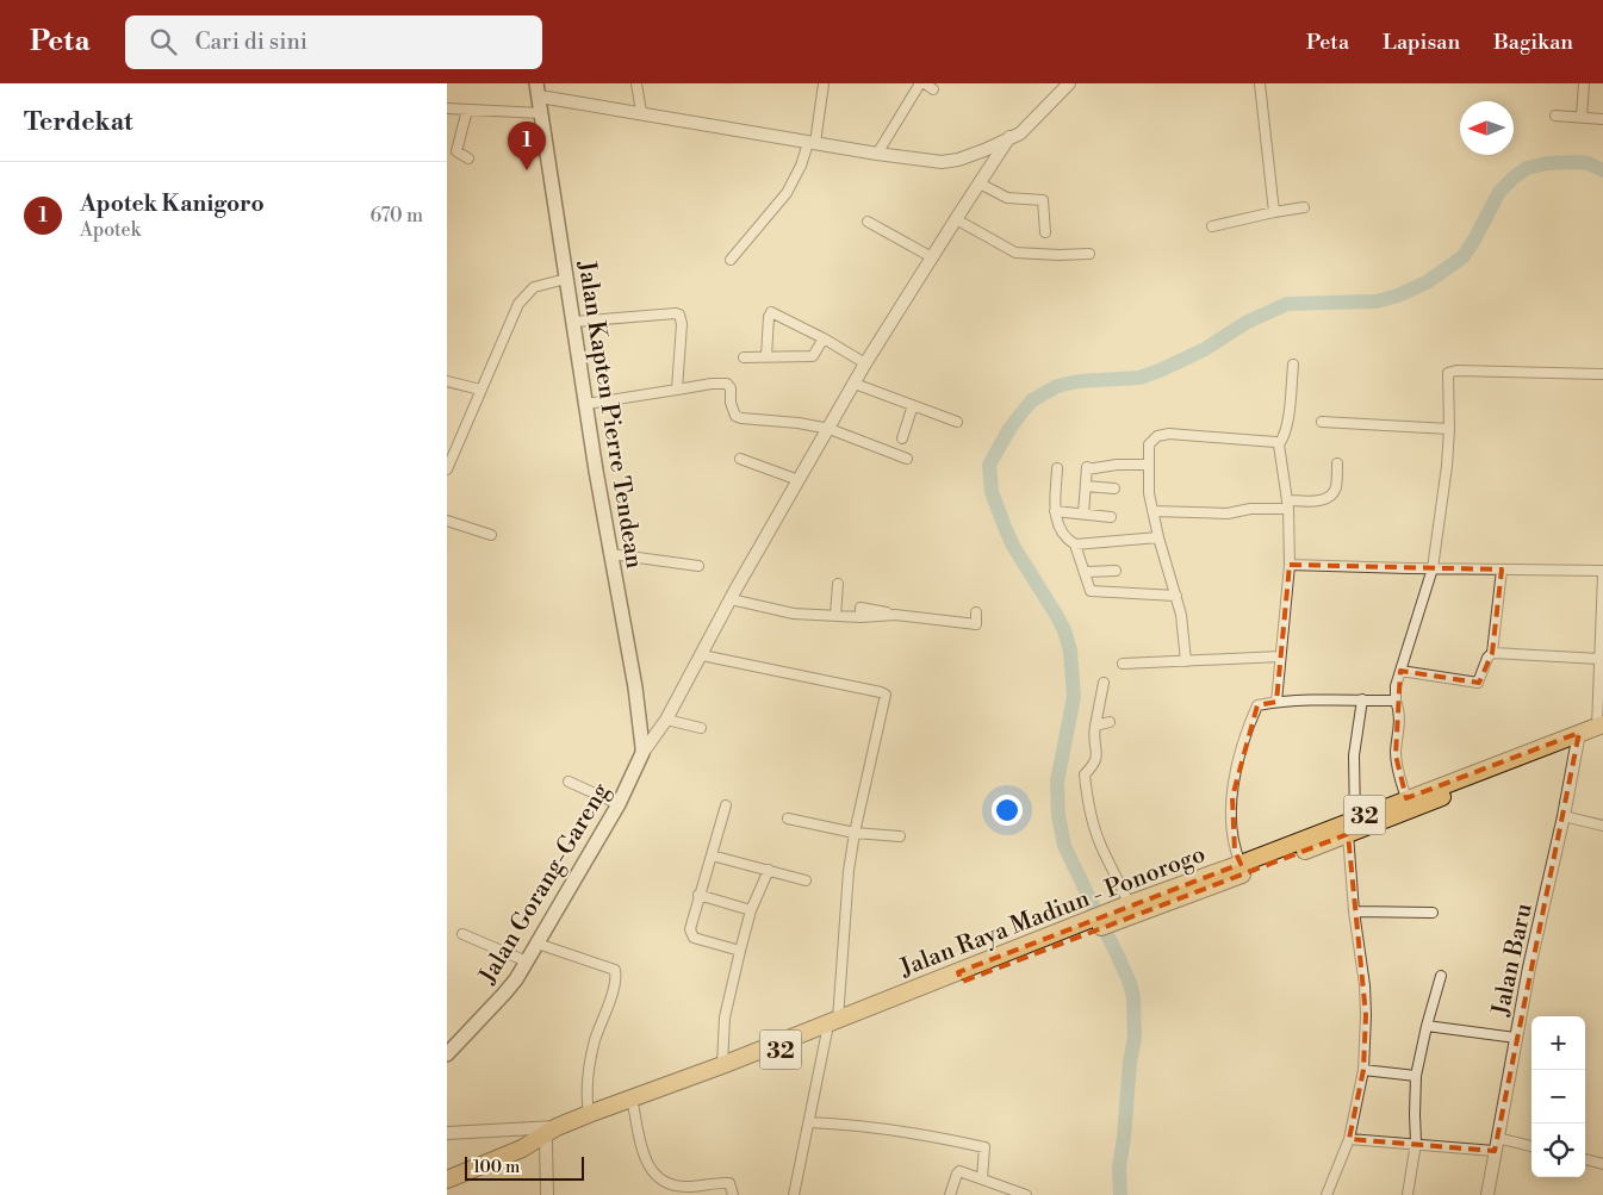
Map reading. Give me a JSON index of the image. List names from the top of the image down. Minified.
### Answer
{"streets":{"highway":["32","Jalan Raya Madiun - Ponorogo"],"main road":["Jalan Kapten Pierre Tendean","Jalan Gorang-Gareng"],"street":["Jalan Baru"]},"crossings":[["Jalan Kapten Pierre Tendean","Jalan Gorang-Gareng"],["Jalan Raya Madiun - Ponorogo","Jalan Baru"]],"scale_bar":"100 m","north":"left","page":{"header":"Peta","search":"Cari di sini","nav":["Peta","Lapisan","Bagikan"],"heading":"Terdekat","pins":"1","list":[{"mark":"1","name":"Apotek Kanigoro","note":"Apotek","value":"670 m"}],"map_buttons":["+","−"],"scale":"100 m"}}
